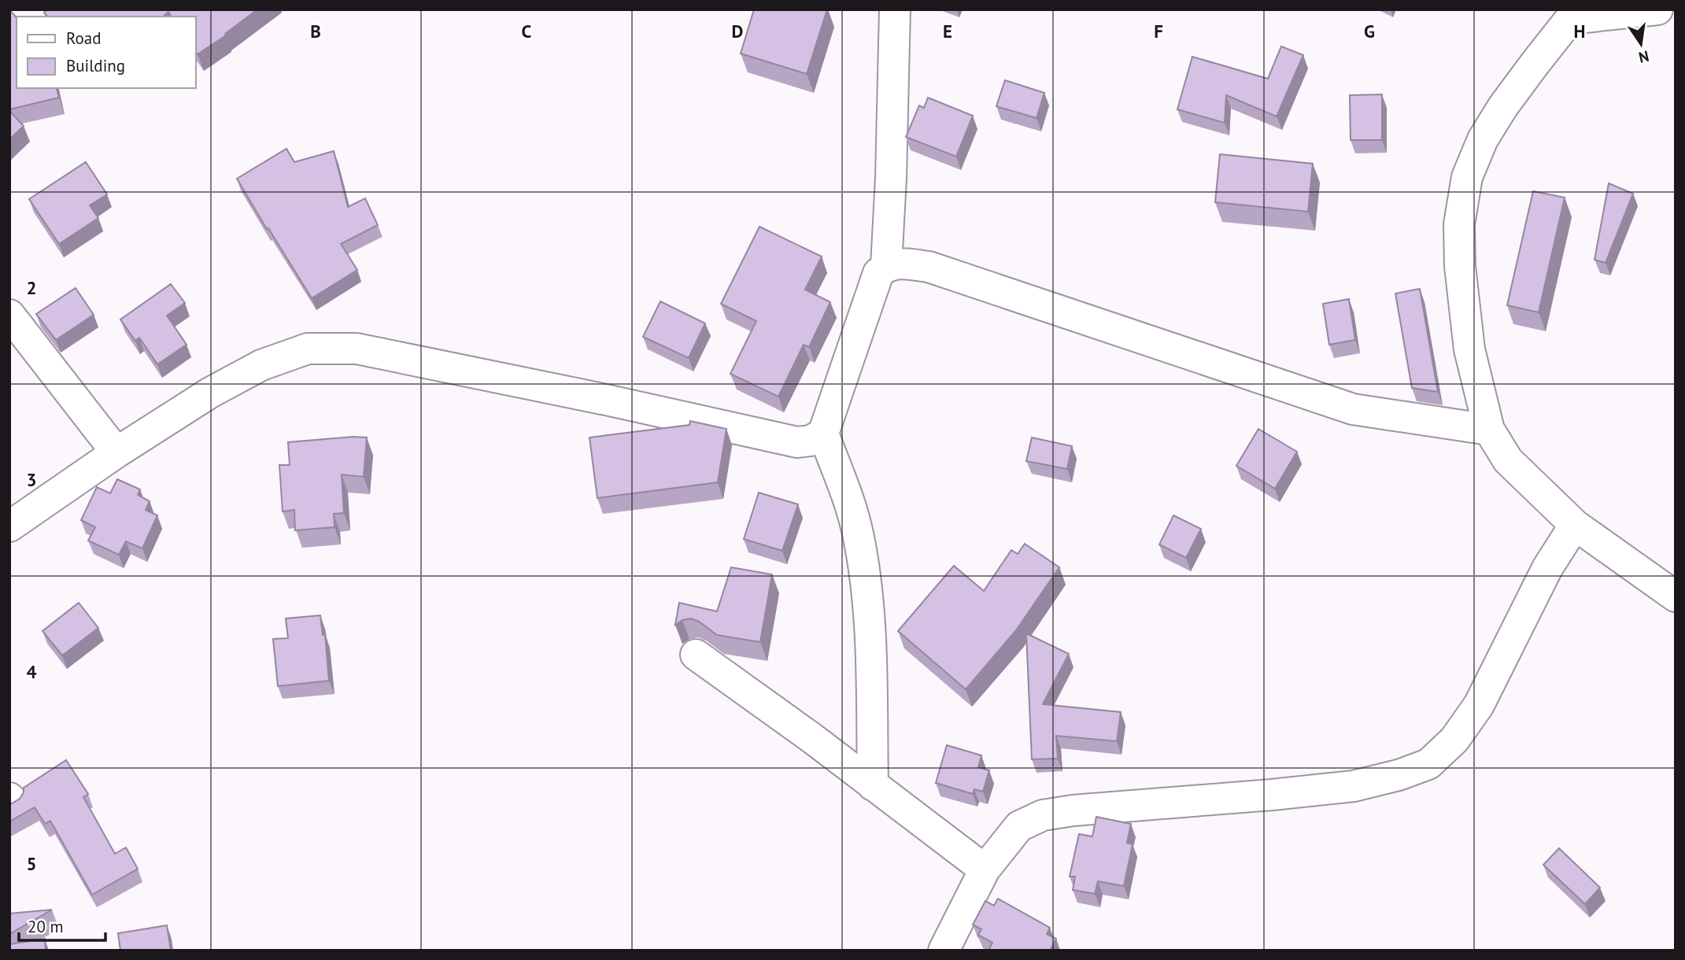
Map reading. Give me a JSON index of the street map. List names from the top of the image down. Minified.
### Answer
{"legend":["Road","Building"],"scale_bar":"20 m","north":"bottom","grid":{"columns":["B","C","D","E","F","G","H"],"rows":["2","3","4","5"]}}
